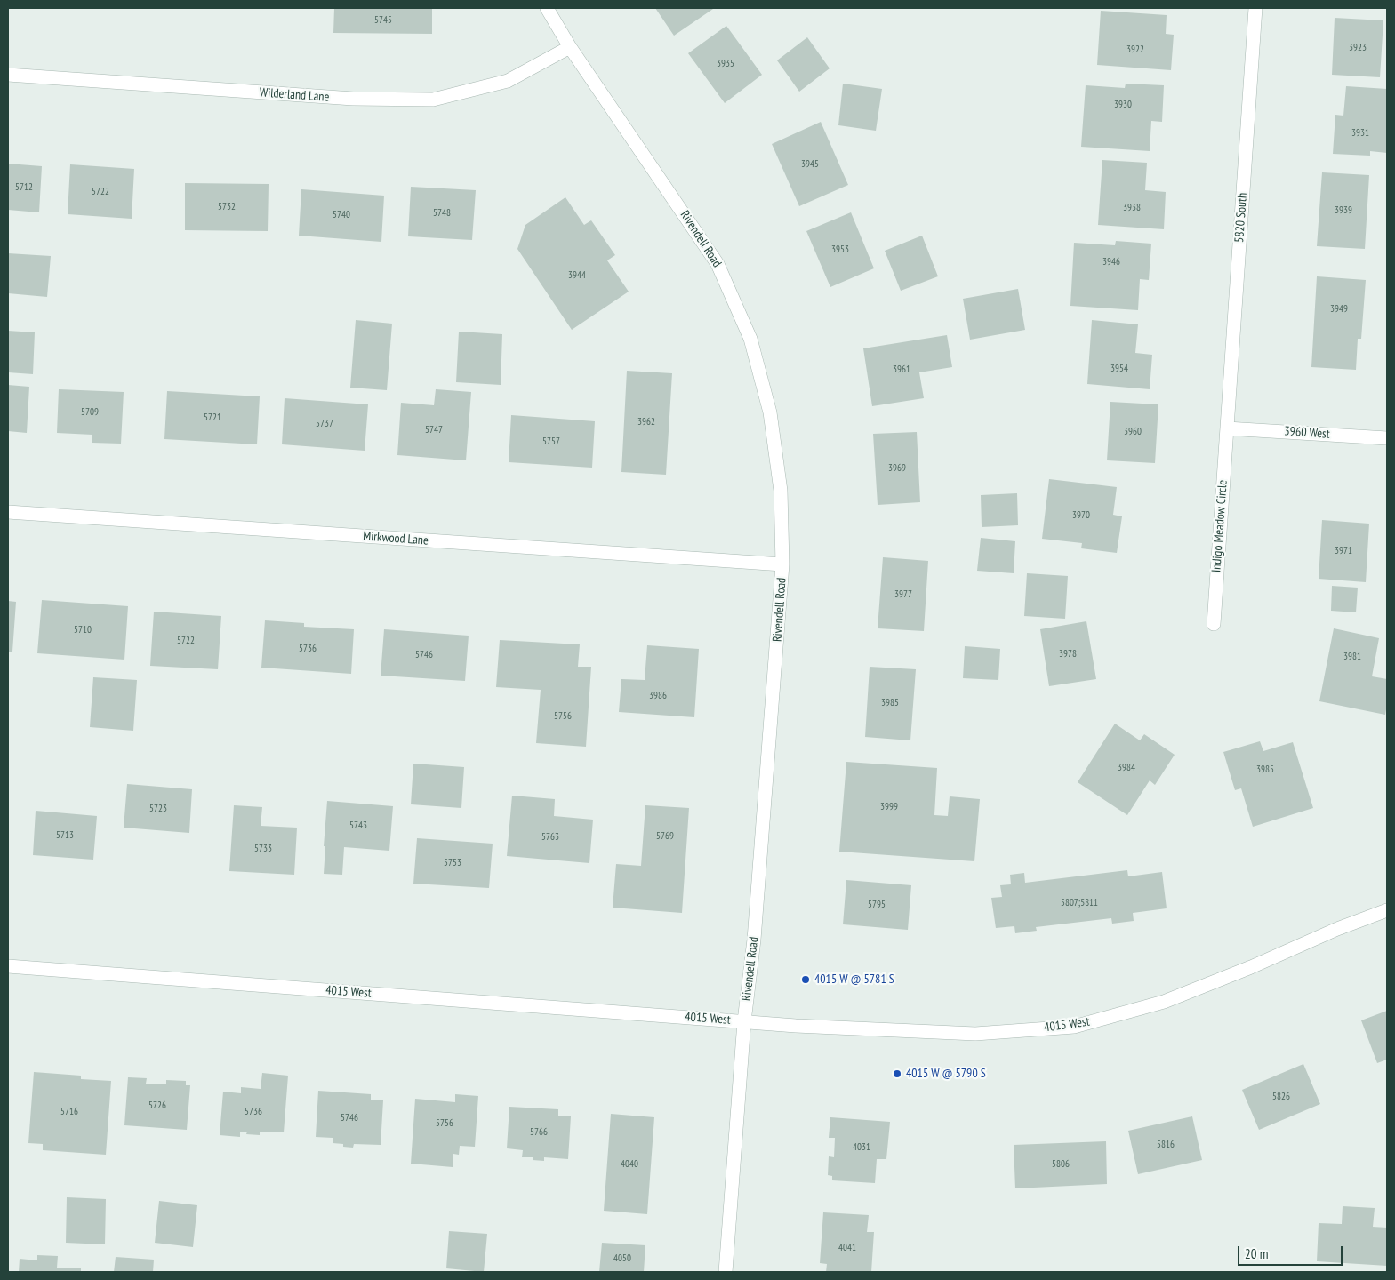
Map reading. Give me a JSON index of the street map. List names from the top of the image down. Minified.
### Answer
{"streets":{"street":["Wilderland Lane","5820 South","Rivendell Road","3960 West","Indigo Meadow Circle","Mirkwood Lane","4015 West"]},"crossings":[["Wilderland Lane","Rivendell Road"],["5820 South","3960 West"],["5820 South","Indigo Meadow Circle"],["Rivendell Road","Mirkwood Lane"],["Rivendell Road","4015 West"],["3960 West","Indigo Meadow Circle"]],"places":["4015 W @ 5781 S","4015 W @ 5790 S"],"house_numbers":["5745","3923","3922","3935","3930","3931","3945","5712","5722","5732","3938","3939","5748","5740","3953","3946","3944","3949","3954","3961","5709","5721","3962","5737","5747","3960","5757","3969","3970","3971","3977","5710","5722","5736","3978","5746","3981","3986","3985","5756","3984","3985","3999","5723","5743","5713","5769","5763","5733","5753","5807;5811","5795","5826","5726","5716","5736","5746","5756","5766","5816","4031","4040","5806","4041","4050"],"scale_bar":"20 m"}
